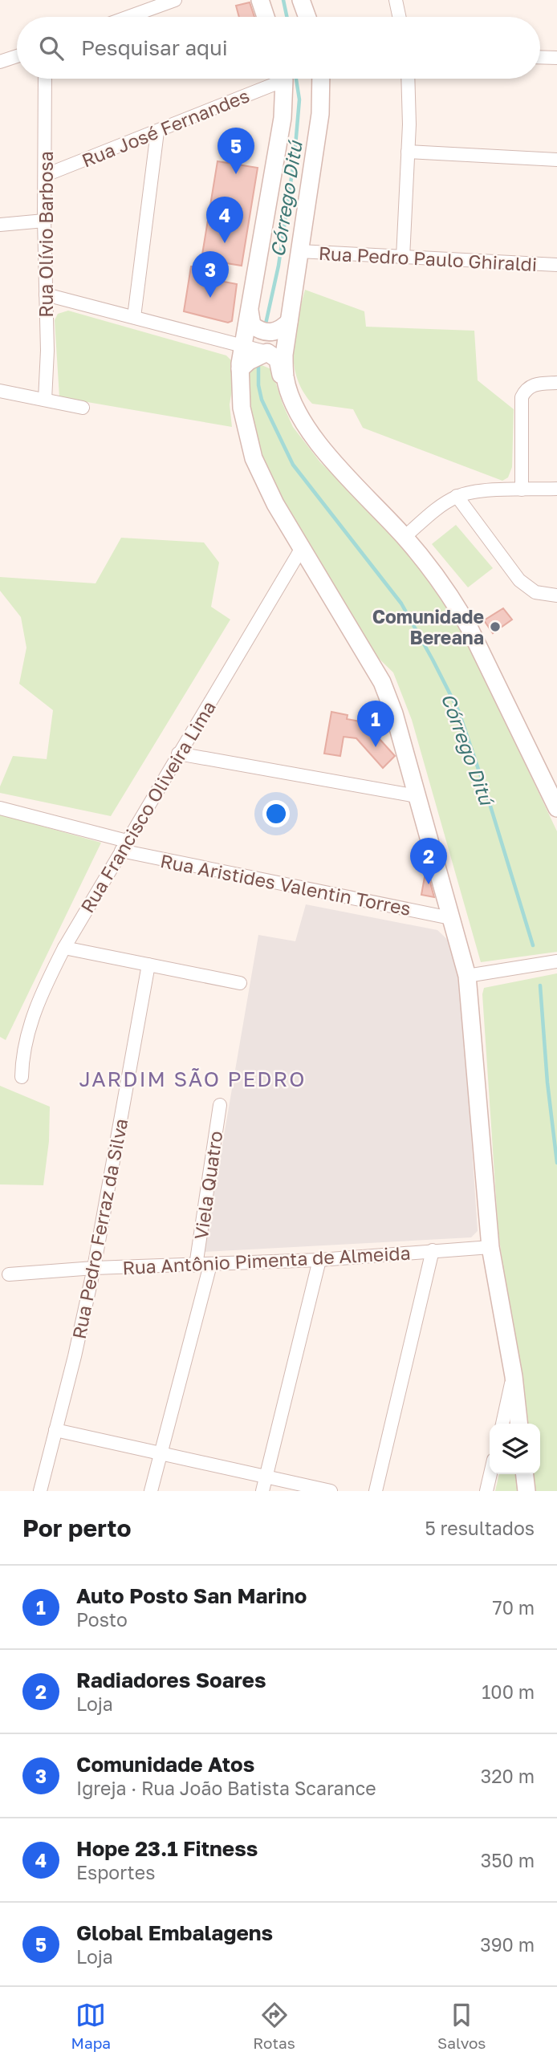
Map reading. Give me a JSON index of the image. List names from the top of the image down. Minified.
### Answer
{"streets":{"street":["Rua José Fernandes","Rua Olívio Barbosa","Rua Pedro Paulo Ghiraldi","Rua Francisco Oliveira Lima","Rua Aristides Valentin Torres","Viela Quatro","Rua Pedro Ferraz da Silva","Rua Antônio Pimenta de Almeida"]},"crossings":[["Rua José Fernandes","Rua Olívio Barbosa"],["Rua Francisco Oliveira Lima","Rua Aristides Valentin Torres"],["Viela Quatro","Rua Antônio Pimenta de Almeida"],["Rua Pedro Ferraz da Silva","Rua Antônio Pimenta de Almeida"]],"districts":["JARDIM SÃO PEDRO"],"water":["Córrego Ditú"],"places":["Comunidade Bereana"],"page":{"search":"Pesquisar aqui","pins":["5","4","3","1","2"],"heading":["Por perto","5 resultados"],"list":[{"mark":"1","name":"Auto Posto San Marino","note":"Posto","value":"70 m"},{"mark":"2","name":"Radiadores Soares","note":"Loja","value":"100 m"},{"mark":"3","name":"Comunidade Atos","note":"Igreja · Rua João Batista Scarance","value":"320 m"},{"mark":"4","name":"Hope 23.1 Fitness","note":"Esportes","value":"350 m"},{"mark":"5","name":"Global Embalagens","note":"Loja","value":"390 m"}],"nav":["Mapa","Rotas","Salvos"]}}
